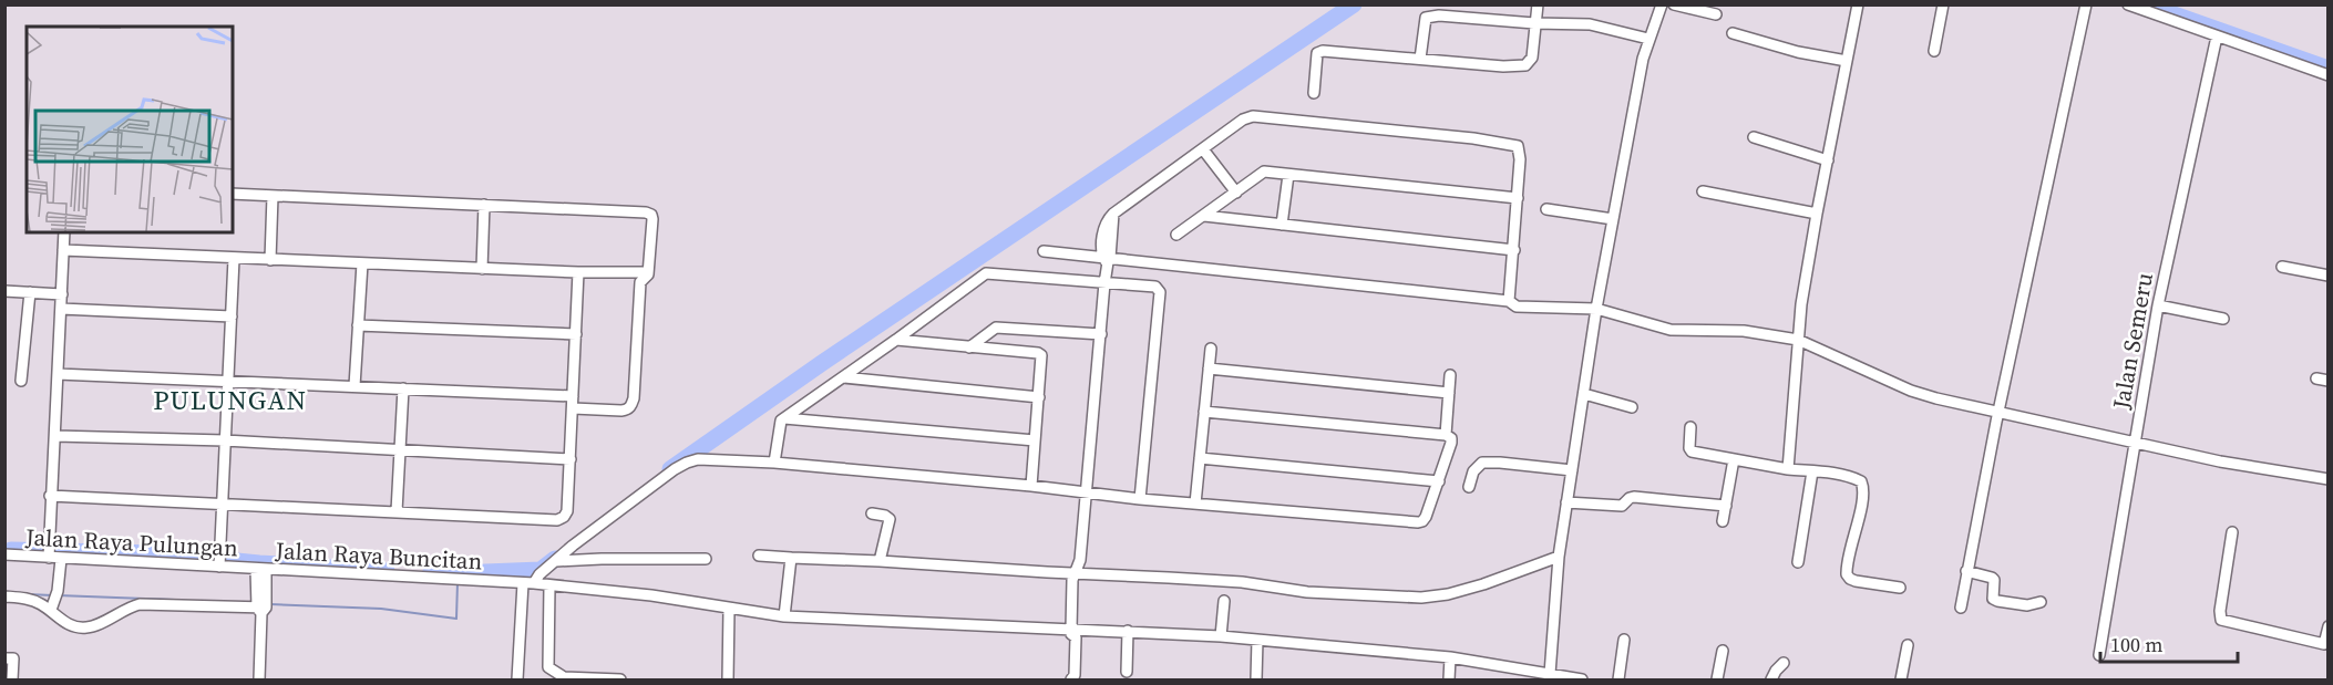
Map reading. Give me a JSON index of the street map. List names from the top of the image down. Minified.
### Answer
{"streets":{"street":["Jalan Semeru","Jalan Raya Pulungan","Jalan Raya Buncitan"]},"crossings":[["Jalan Raya Pulungan","Jalan Raya Buncitan"]],"districts":["PULUNGAN"],"scale_bar":"100 m"}
